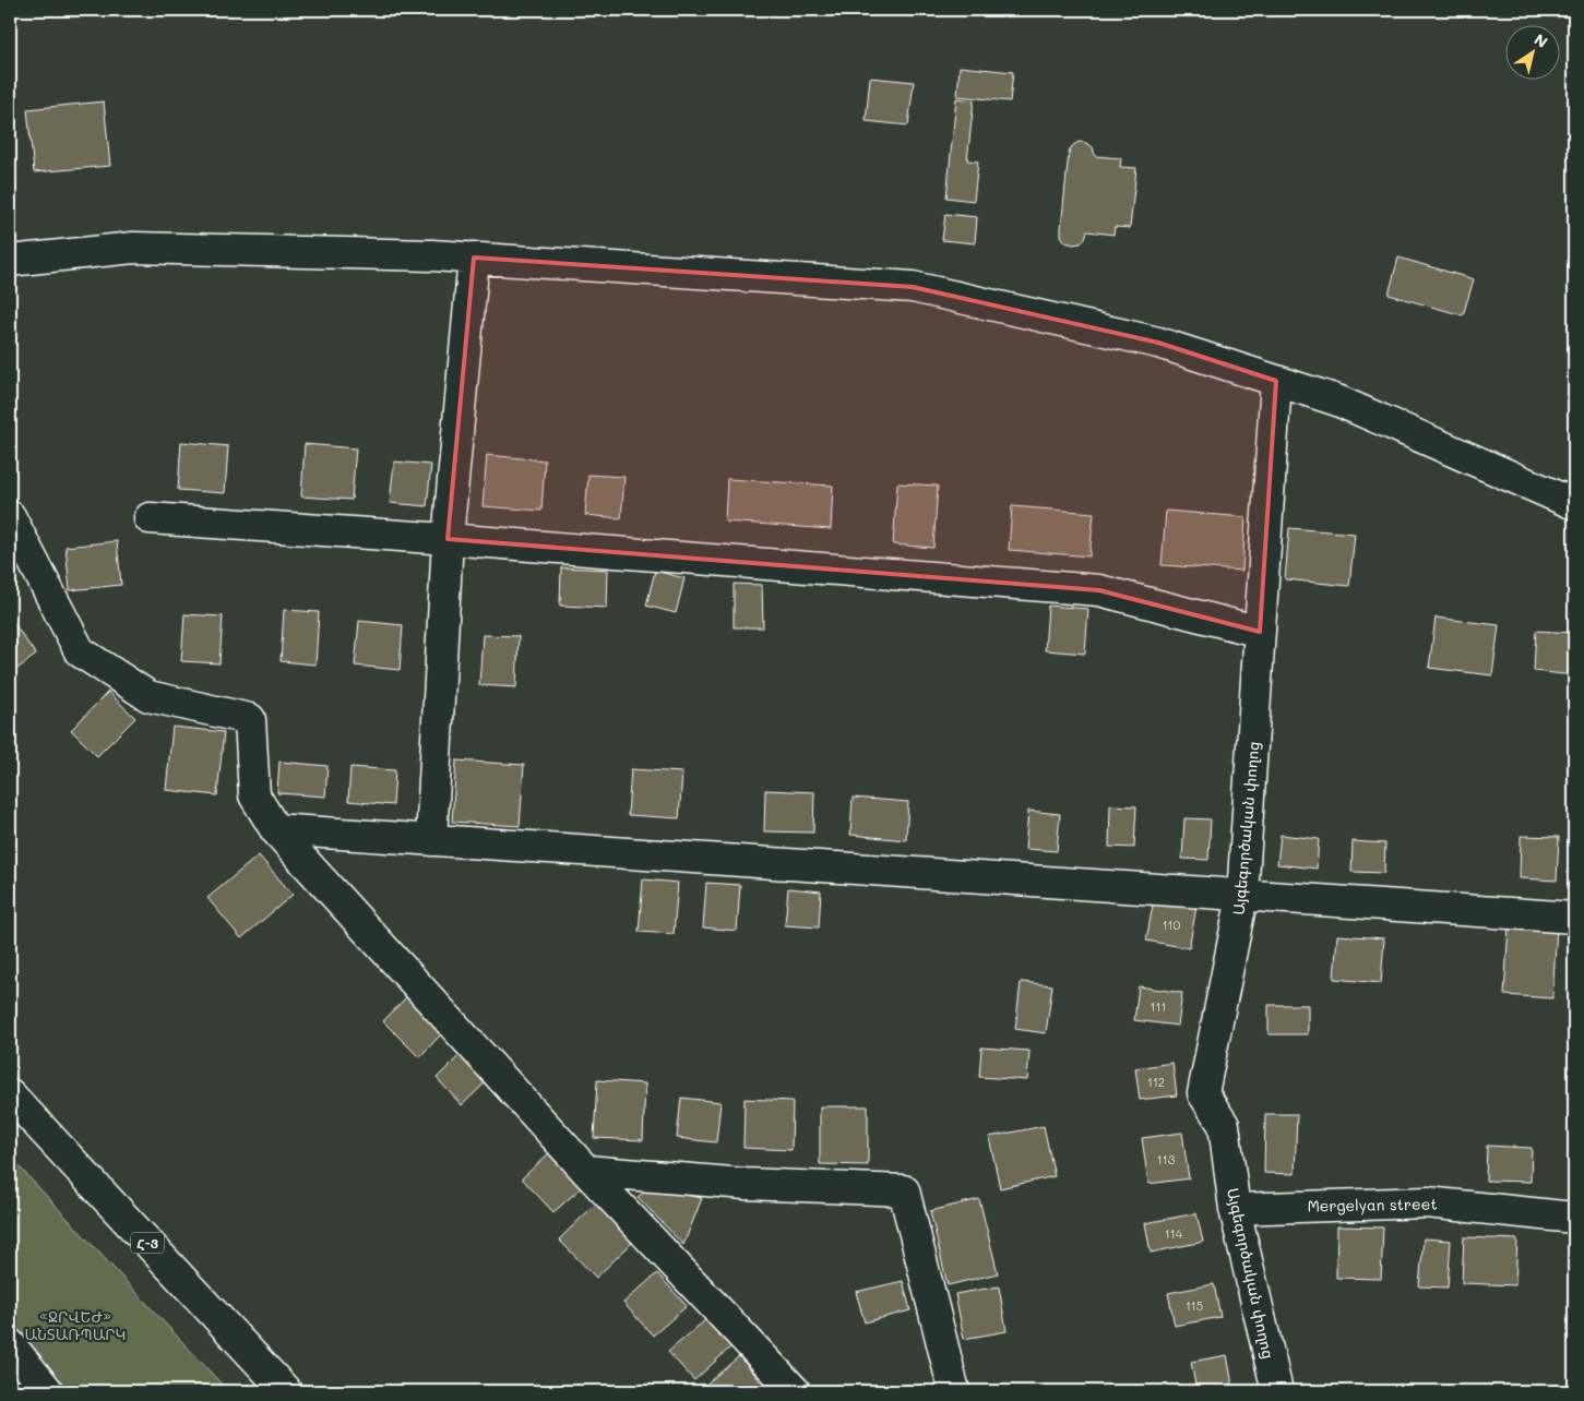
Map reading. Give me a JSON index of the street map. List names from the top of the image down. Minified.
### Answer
{"streets":{"street":["Այգեգործական փողոց","Mergelyan street","Հ-3"]},"crossings":[["Այգեգործական փողոց","Mergelyan street"]],"parks":["«ՋՐՎԵԺ» ԱՆՏԱՌՊԱՐԿ"],"house_numbers":["110","111","112","113","114","115"],"north":"top right"}
